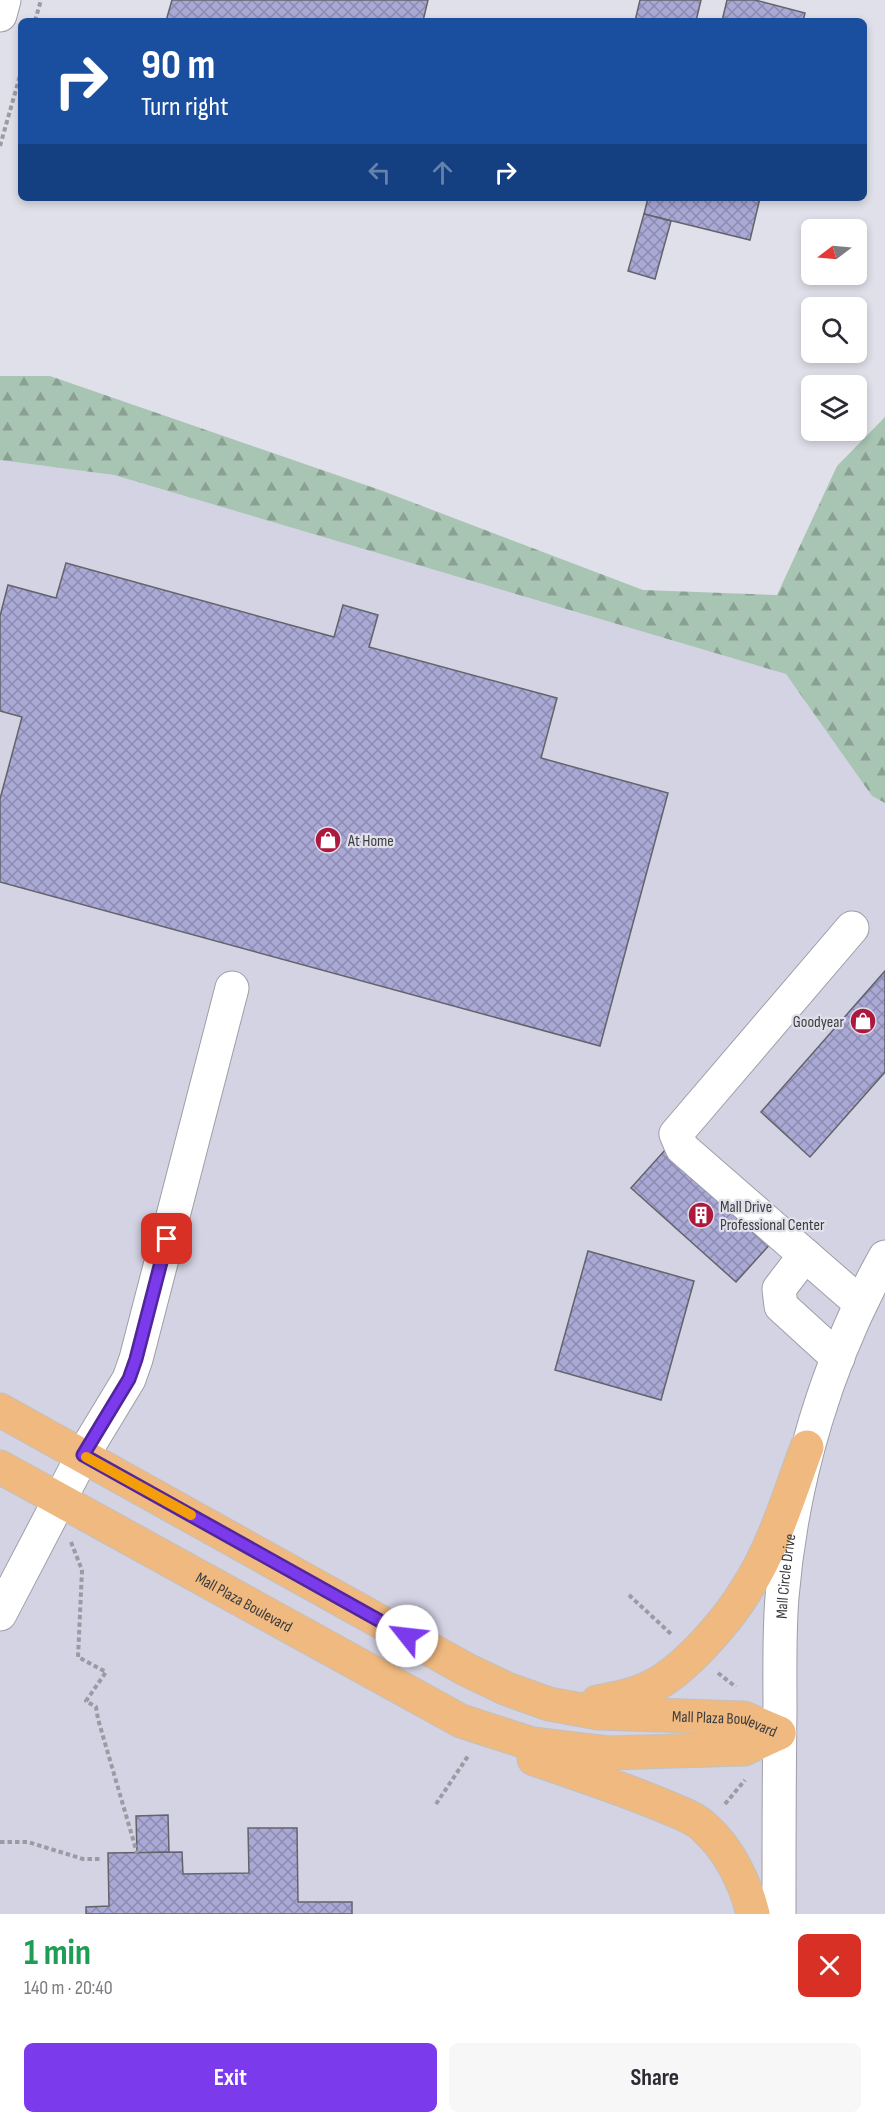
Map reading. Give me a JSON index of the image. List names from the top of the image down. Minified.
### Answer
{"streets":{"main road":["Mall Plaza Boulevard"],"street":["Mall Circle Drive"]},"crossings":[["Mall Circle Drive","Mall Plaza Boulevard"]],"places":{"shop":["At Home","Goodyear"],"building":["Mall Drive Professional Center"]},"north":"left","page":{"turn":["90 m","Turn right"],"heading":["1 min","140 m · 20:40"],"buttons":["Exit","Share"]}}
